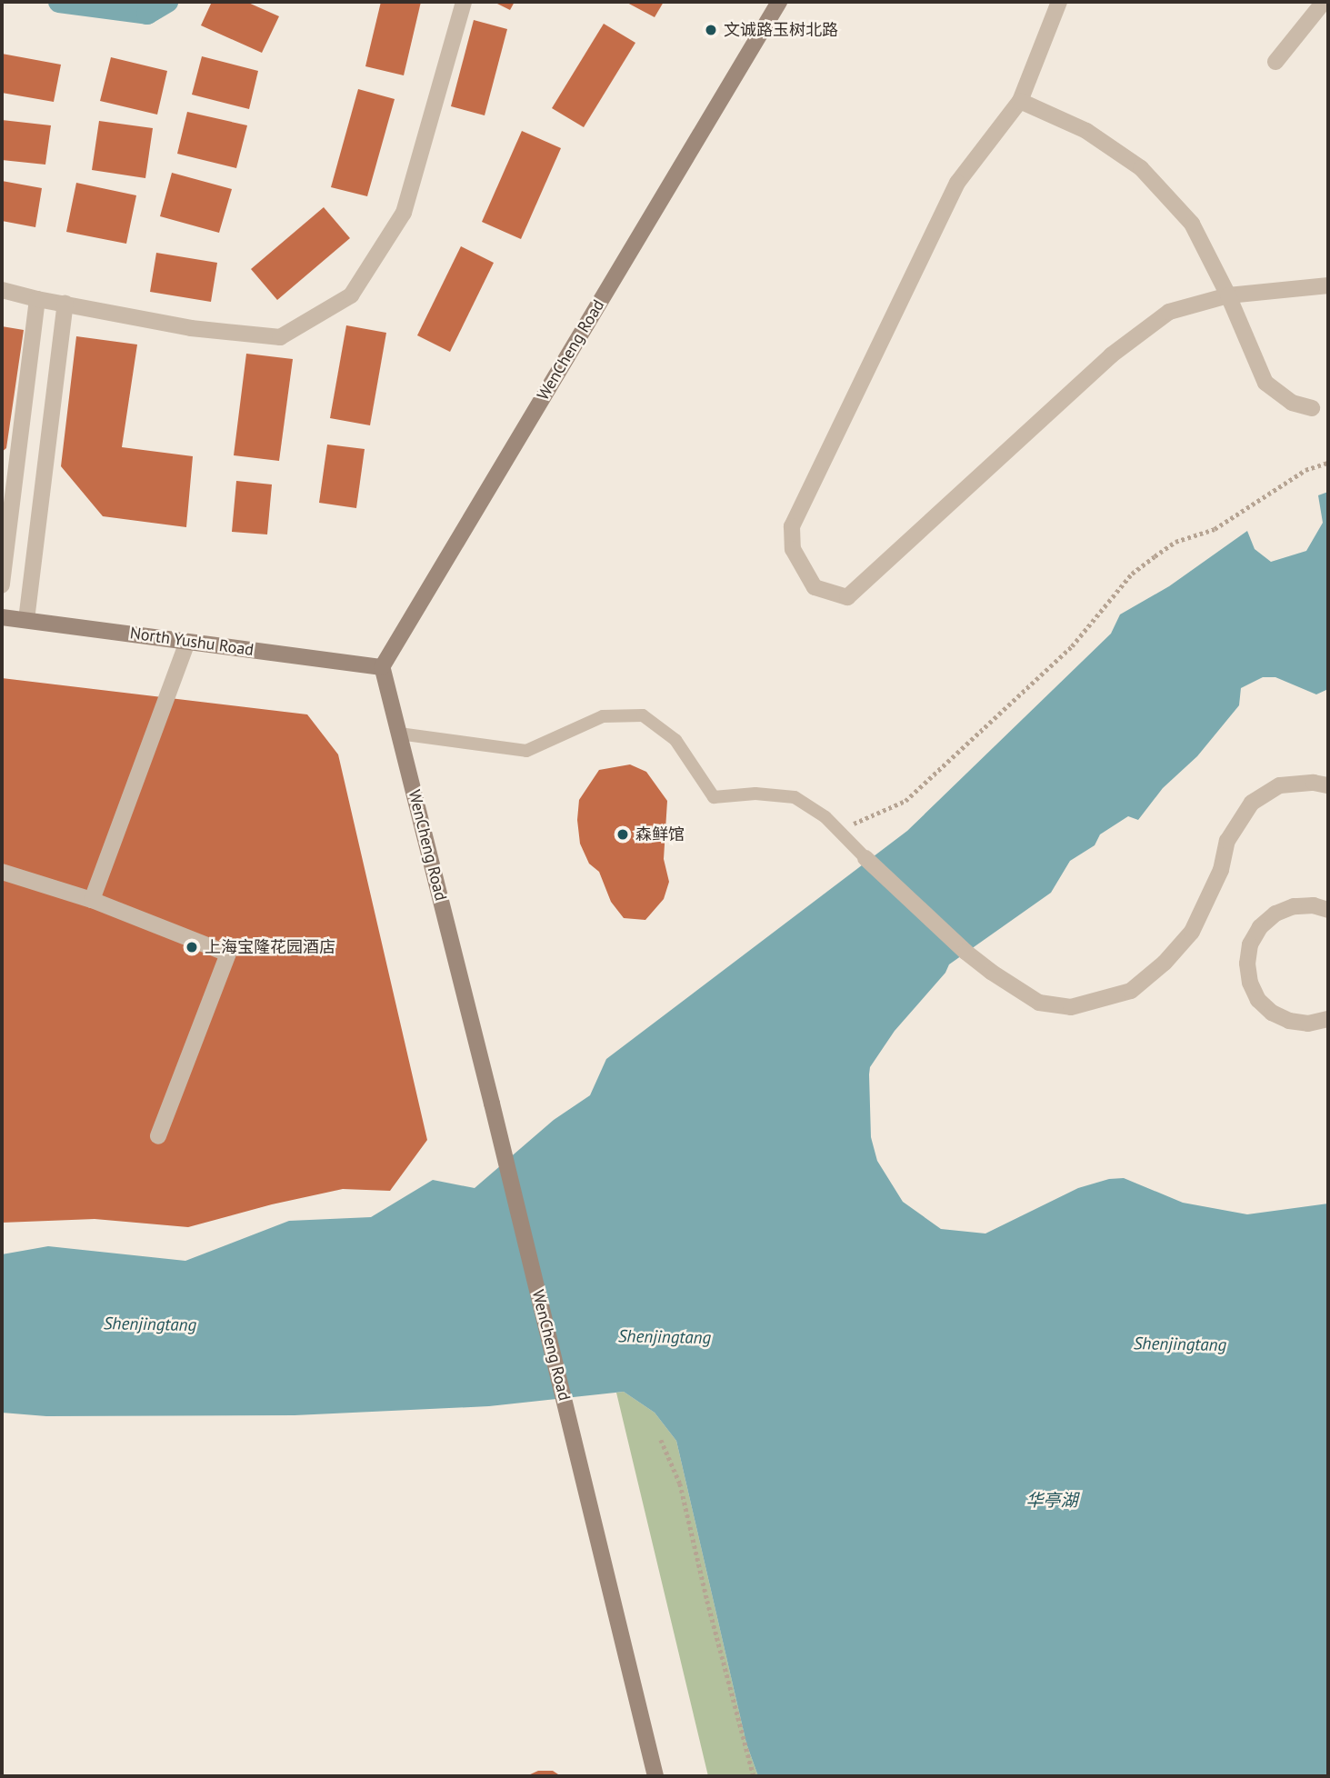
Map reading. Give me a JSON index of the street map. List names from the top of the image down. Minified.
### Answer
{"streets":{"street":["WenCheng Road","North Yushu Road"]},"crossings":[["WenCheng Road","North Yushu Road"]],"water":["Shenjingtang","华亭湖"],"places":["文诚路玉树北路","森鲜馆","上海宝隆花园酒店"]}
